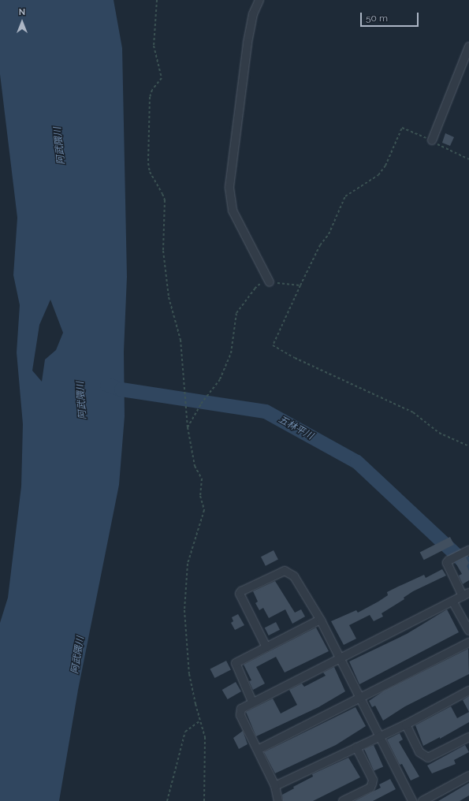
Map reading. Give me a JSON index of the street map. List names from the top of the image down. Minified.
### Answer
{"water":["阿武隈川","五林平川"],"scale_bar":"50 m","north":"top"}
